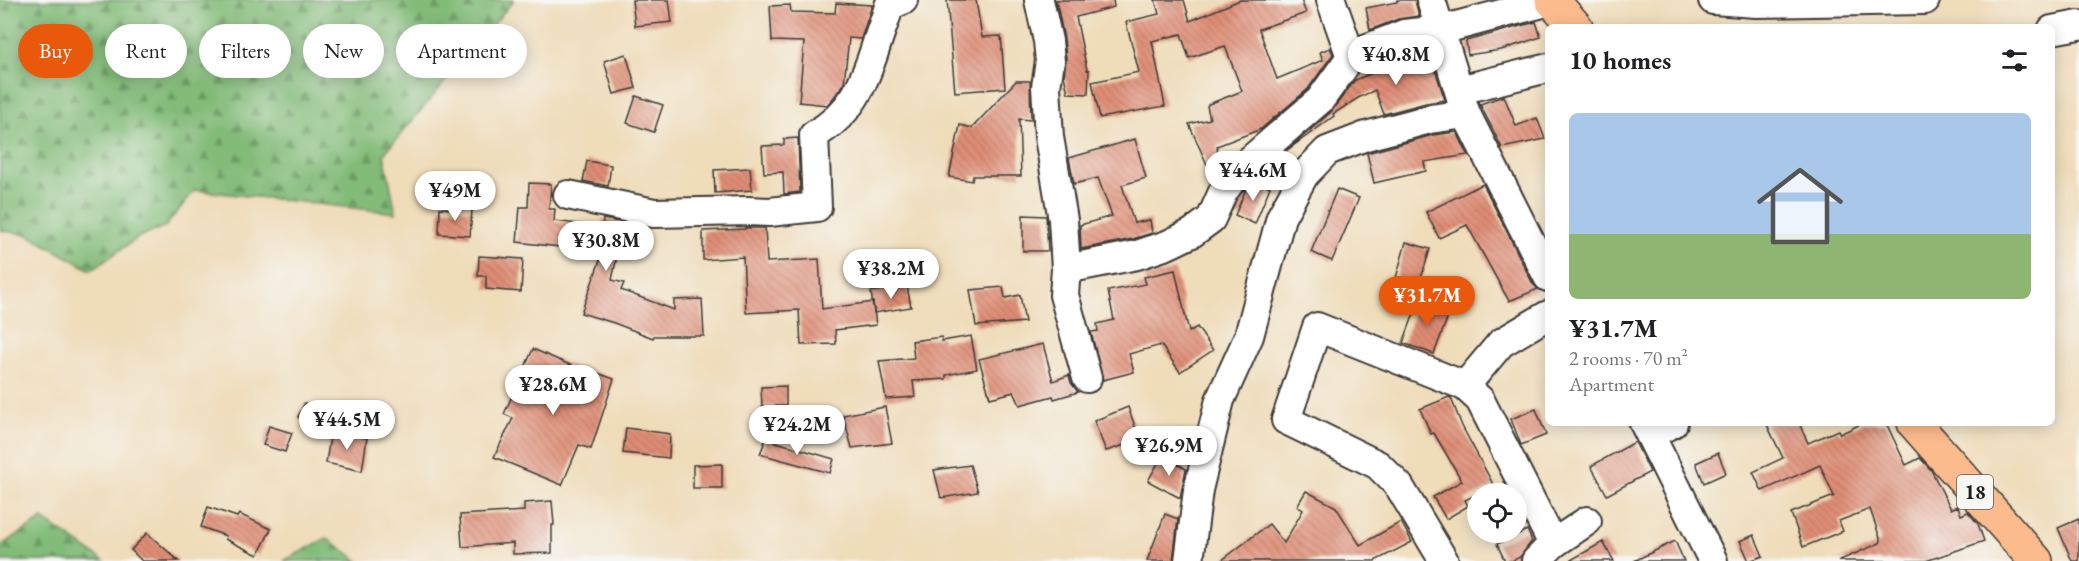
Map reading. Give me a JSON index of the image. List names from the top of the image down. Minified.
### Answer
{"streets":{"main road":["18"]},"page":{"chip":["Buy","Rent","Filters","New","Apartment"],"heading":"10 homes","price":["¥40.8M","¥44.6M","¥49M","¥30.8M","¥38.2M","¥31.7M","¥28.6M","¥44.5M","¥24.2M","¥26.9M"],"list":[{"name":"¥31.7M","note":"2 rooms · 70 m² · Apartment"}]}}
